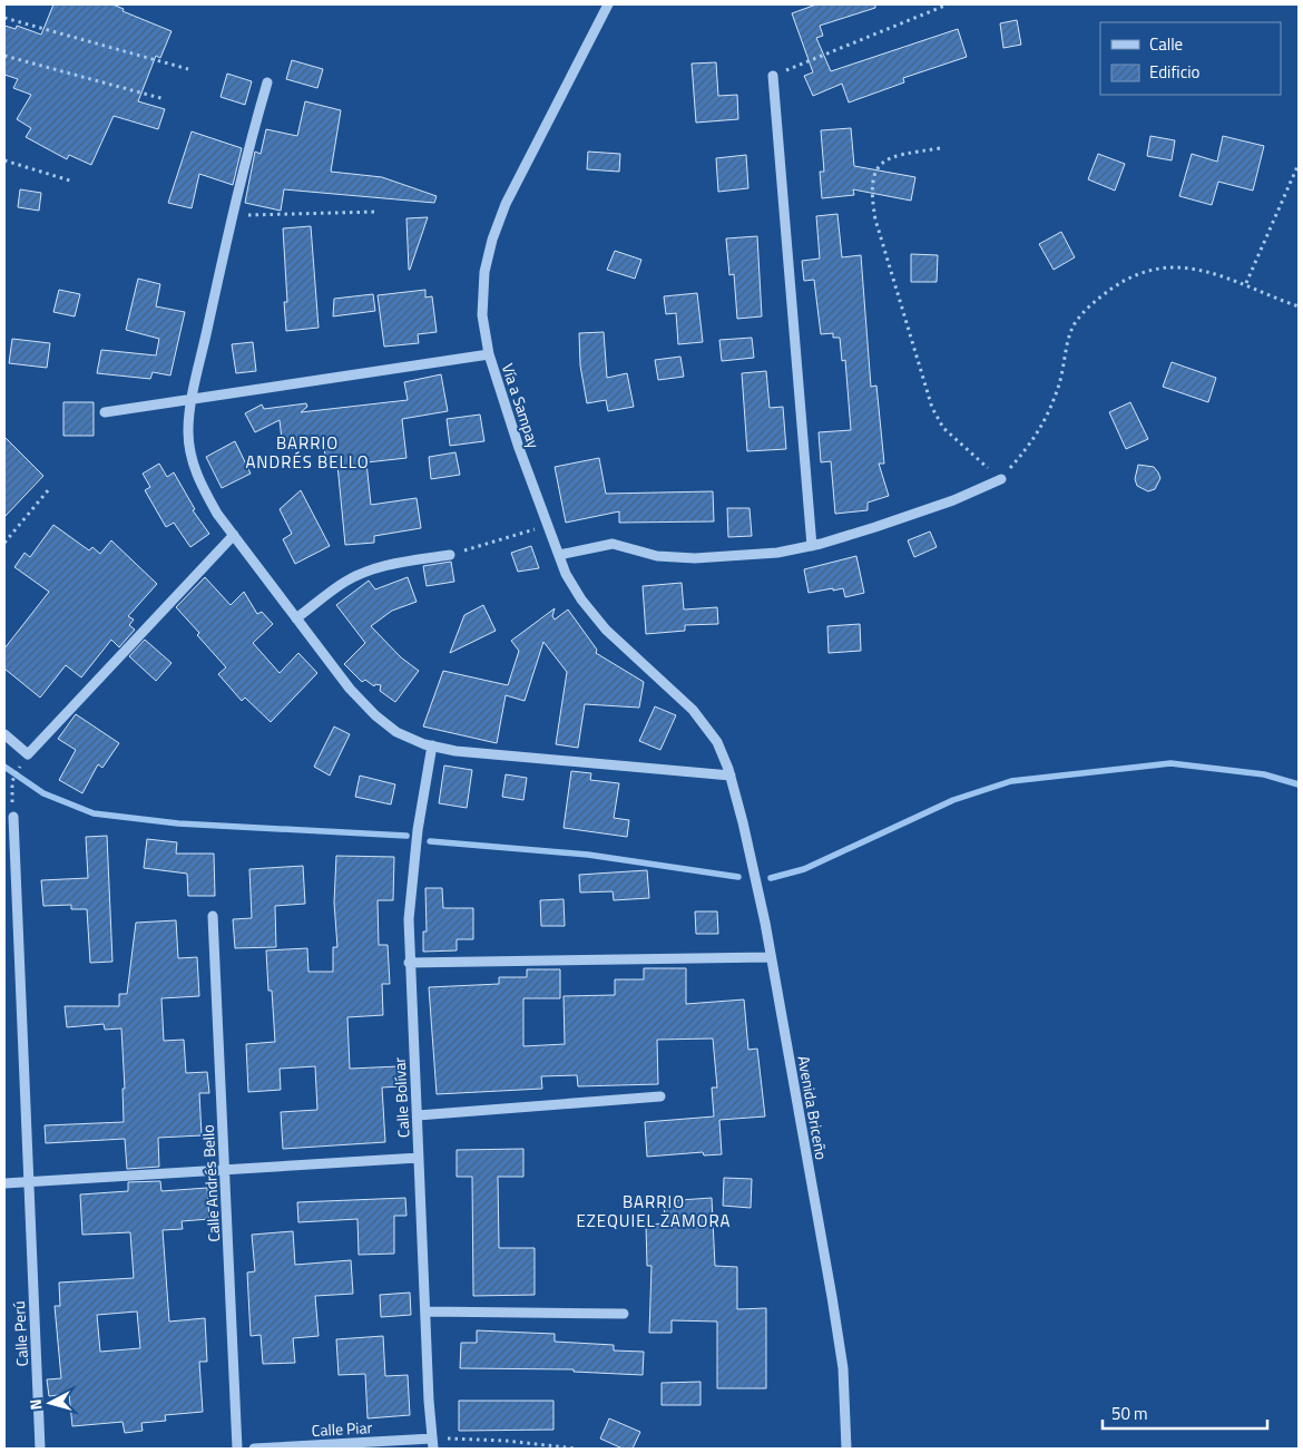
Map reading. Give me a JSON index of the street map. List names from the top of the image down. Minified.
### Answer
{"streets":{"street":["Vía a Sampay","Calle Bolívar","Avenida Briceño","Calle Andrés Bello","Calle Perú","Calle Piar"]},"crossings":[["Vía a Sampay","Avenida Briceño"],["Calle Bolívar","Calle Piar"]],"districts":["BARRIO ANDRÉS BELLO","BARRIO EZEQUIEL ZAMORA"],"legend":["Calle","Edificio"],"scale_bar":"50 m","north":"left"}
